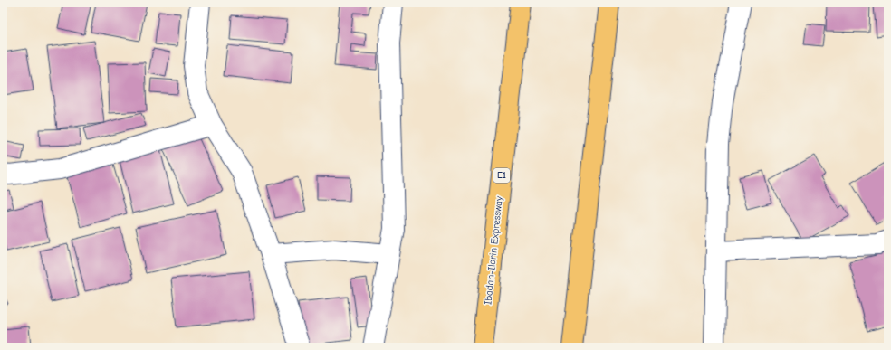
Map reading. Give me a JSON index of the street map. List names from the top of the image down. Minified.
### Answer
{"streets":{"highway":["E1","Ibadan-Ilorin Expressway"]}}
